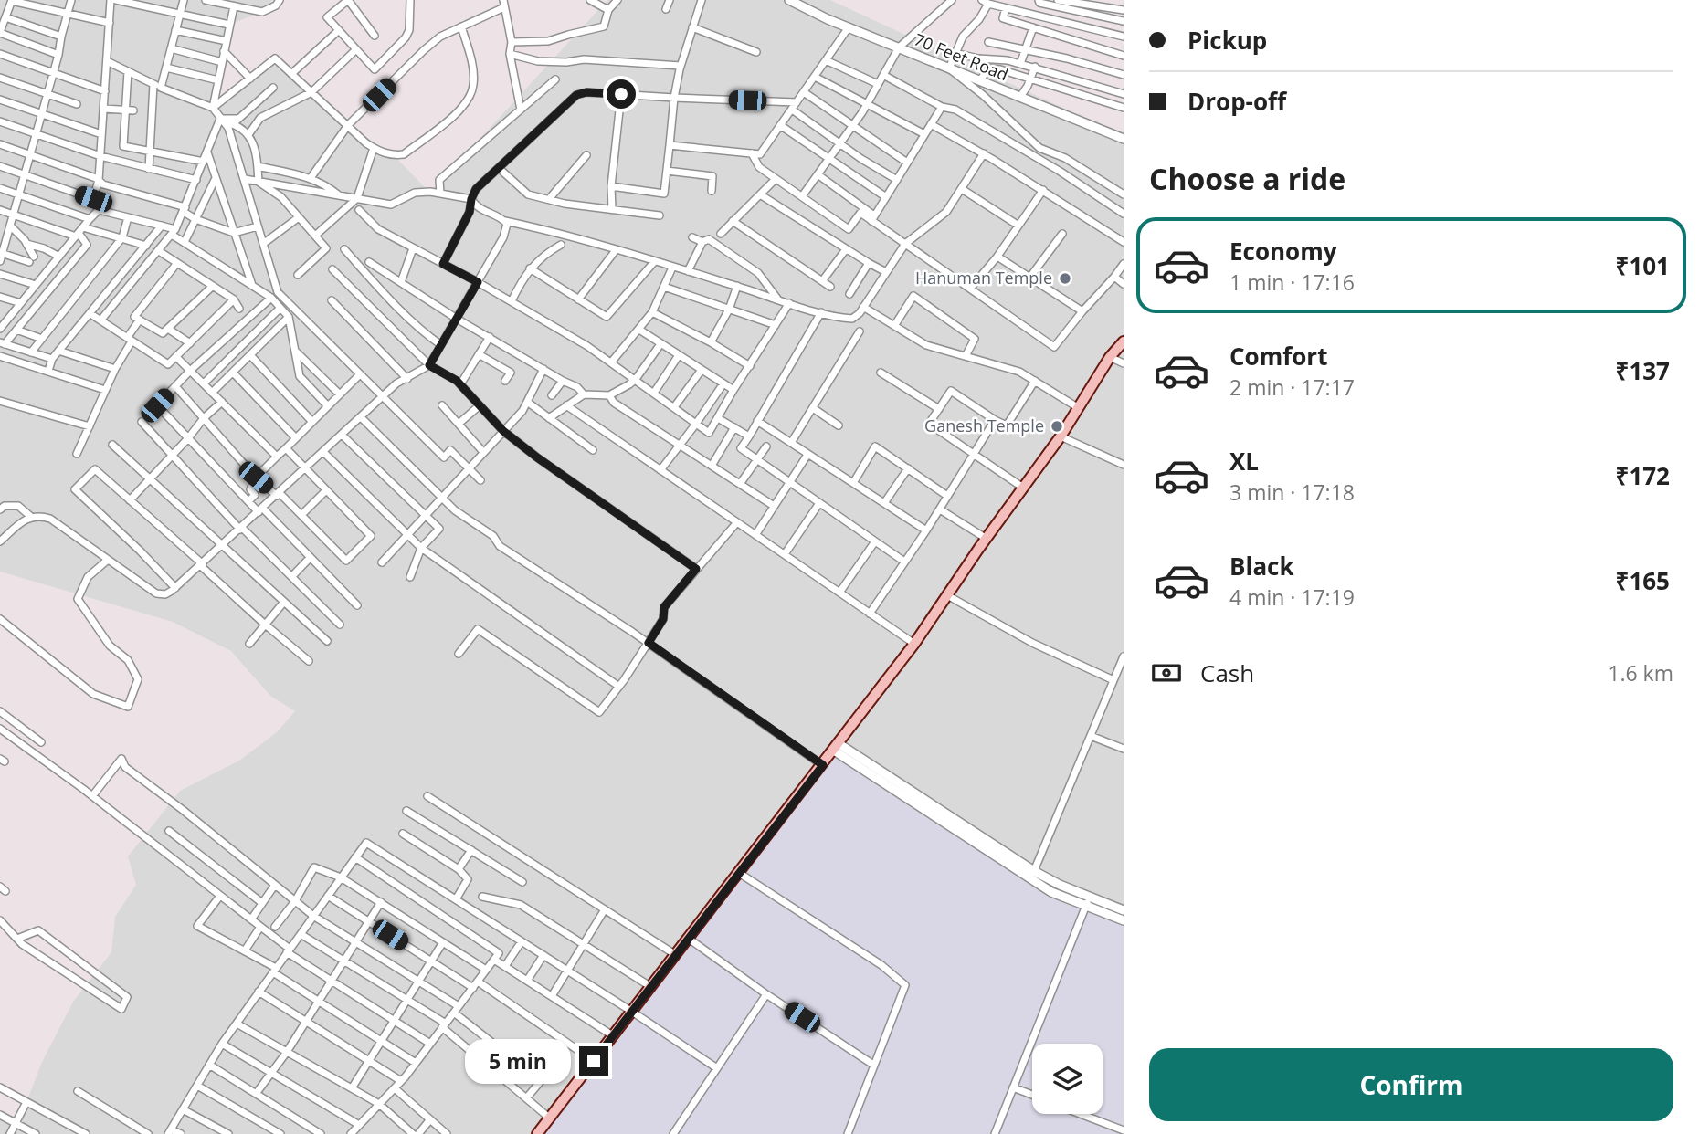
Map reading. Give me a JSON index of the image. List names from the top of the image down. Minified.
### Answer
{"streets":{"street":["70 Feet Road"]},"places":["Hanuman Temple","Ganesh Temple"],"page":{"banner":["Pickup","Drop-off"],"heading":"Choose a ride","list":[{"name":"Economy","note":"1 min · 17:16","value":"₹101"},{"name":"Comfort","note":"2 min · 17:17","value":"₹137"},{"name":"XL","note":"3 min · 17:18","value":"₹172"},{"name":"Black","note":"4 min · 17:19","value":"₹165"}],"pay":["Cash","1.6 km"],"buttons":"Confirm","bubble":"5 min"}}
